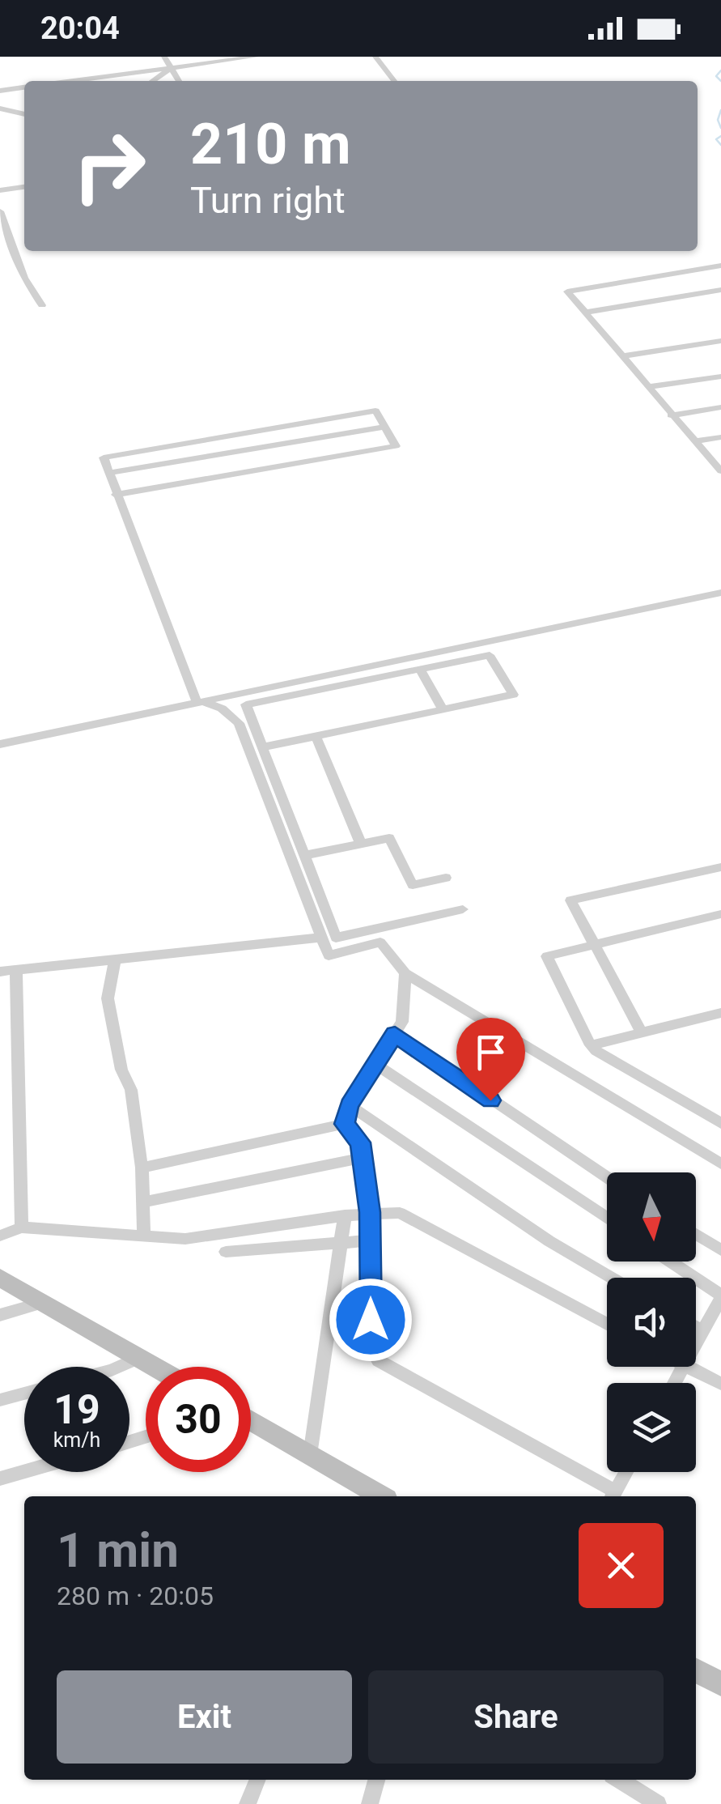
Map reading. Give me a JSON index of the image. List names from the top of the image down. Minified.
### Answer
{"north":"bottom","page":{"status":"20:04","turn":["210 m","Turn right"],"speed":"19 km/h","limit":"30","heading":["1 min","280 m · 20:05"],"buttons":["Exit","Share"]}}
